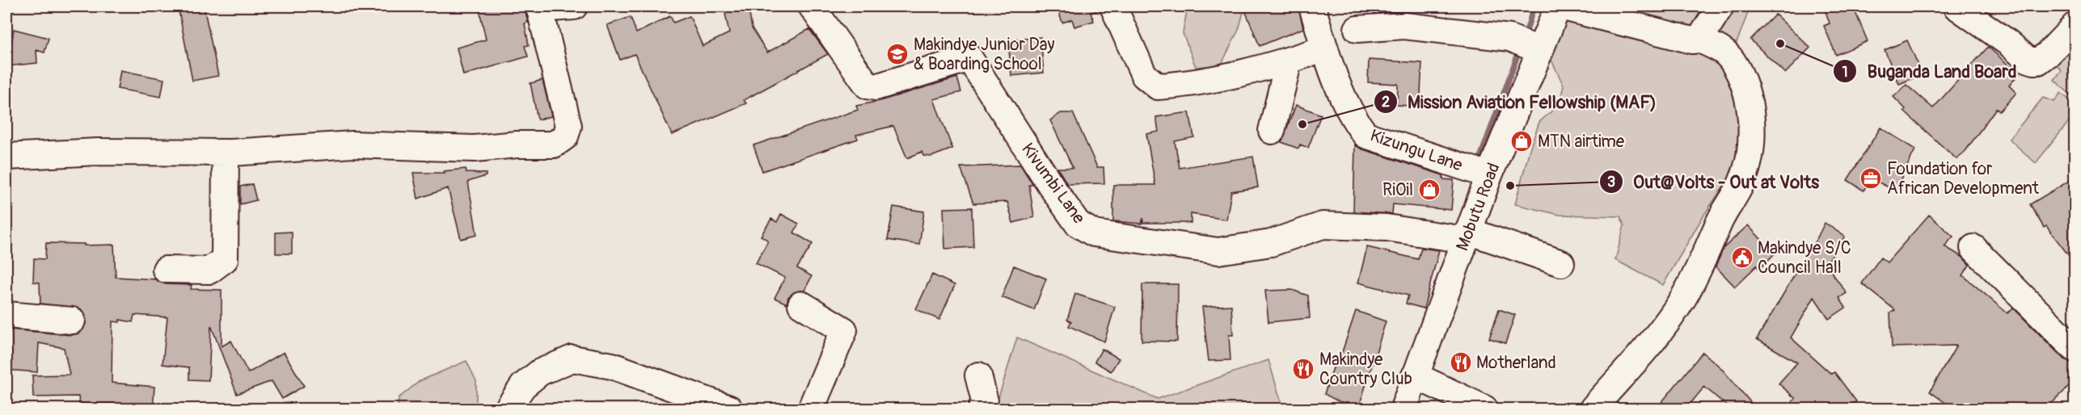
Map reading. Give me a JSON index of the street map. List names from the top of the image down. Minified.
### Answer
{"streets":{"street":["Kizungu Lane","Kivumbi Lane","Mobutu Road"]},"crossings":[["Kizungu Lane","Mobutu Road"],["Kivumbi Lane","Mobutu Road"]],"places":{"other":["Buganda Land Board","Mission Aviation Fellowship (MAF)","Out@Volts - Out at Volts"],"school or university":["Makindye Junior Day & Boarding School"],"shop":["MTN airtime","RiOil"],"office":["Foundation for African Development"],"public building":["Makindye S/C Council Hall"],"restaurant":["Motherland","Makindye Country Club"]}}
